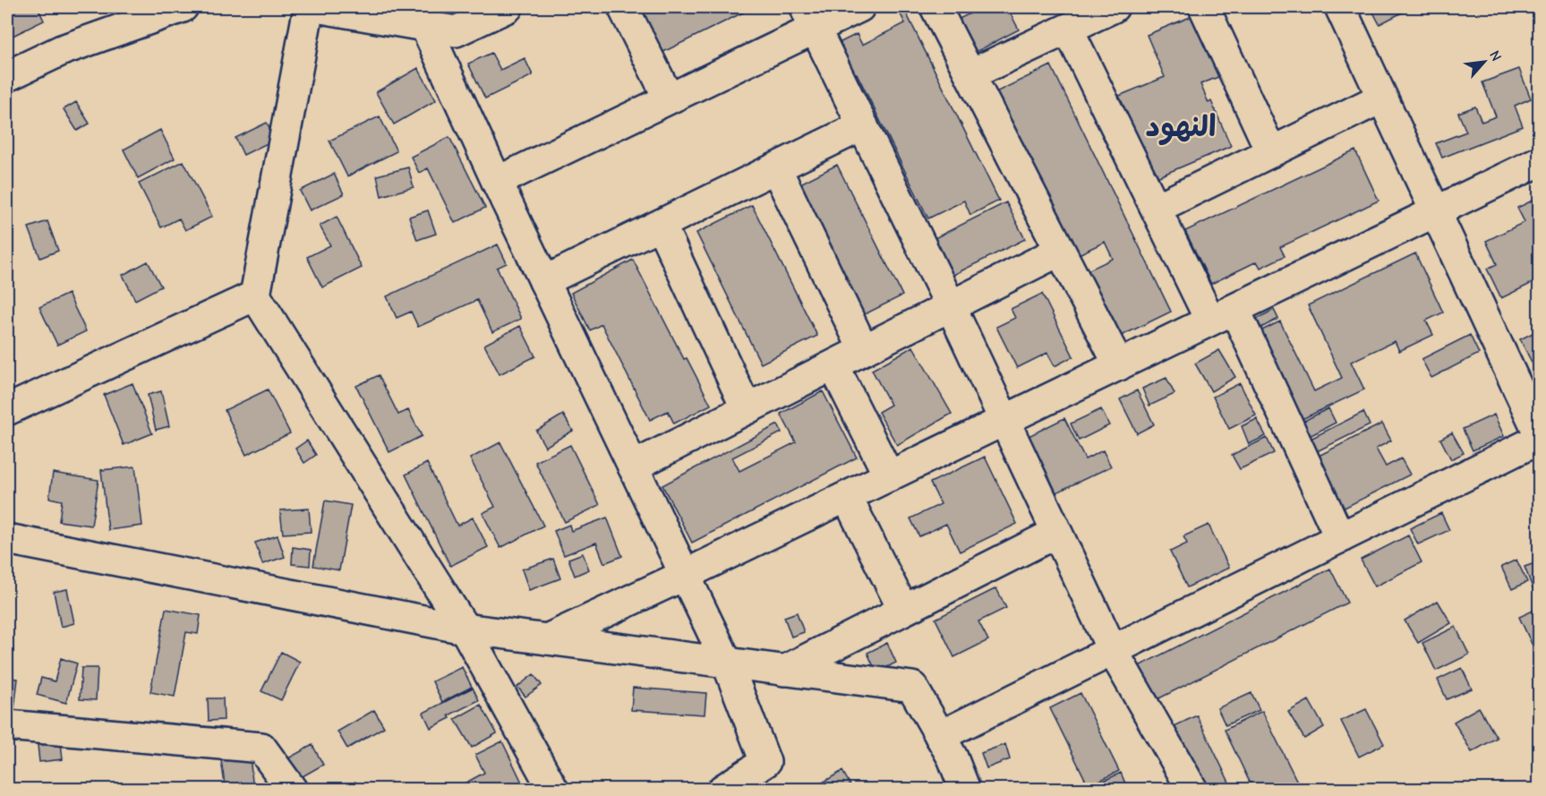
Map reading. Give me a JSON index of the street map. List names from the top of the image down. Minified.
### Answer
{"districts":["النهود"],"north":"top right"}
